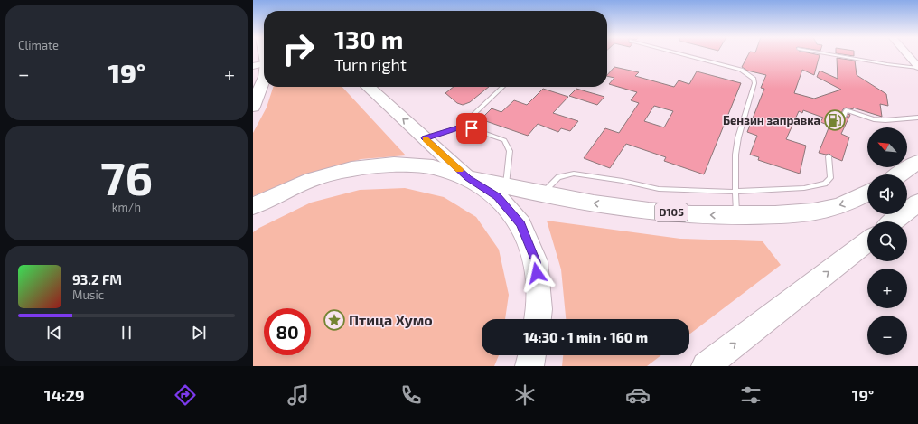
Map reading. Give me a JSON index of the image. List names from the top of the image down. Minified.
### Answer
{"streets":{"highway":["D105"]},"places":{"fuel station":["Бензин заправка"],"place":["Птица Хумо"]},"north":"top left","page":{"tile":["Climate",["76","km/h"]],"turn":["130 m","Turn right"],"heat":["−","19°","+"],"map_buttons":["+","−"],"song":["93.2 FM","Music"],"limit":"80","trip":"14:30 · 1 min · 160 m","tabs":["14:29","19°"]}}
